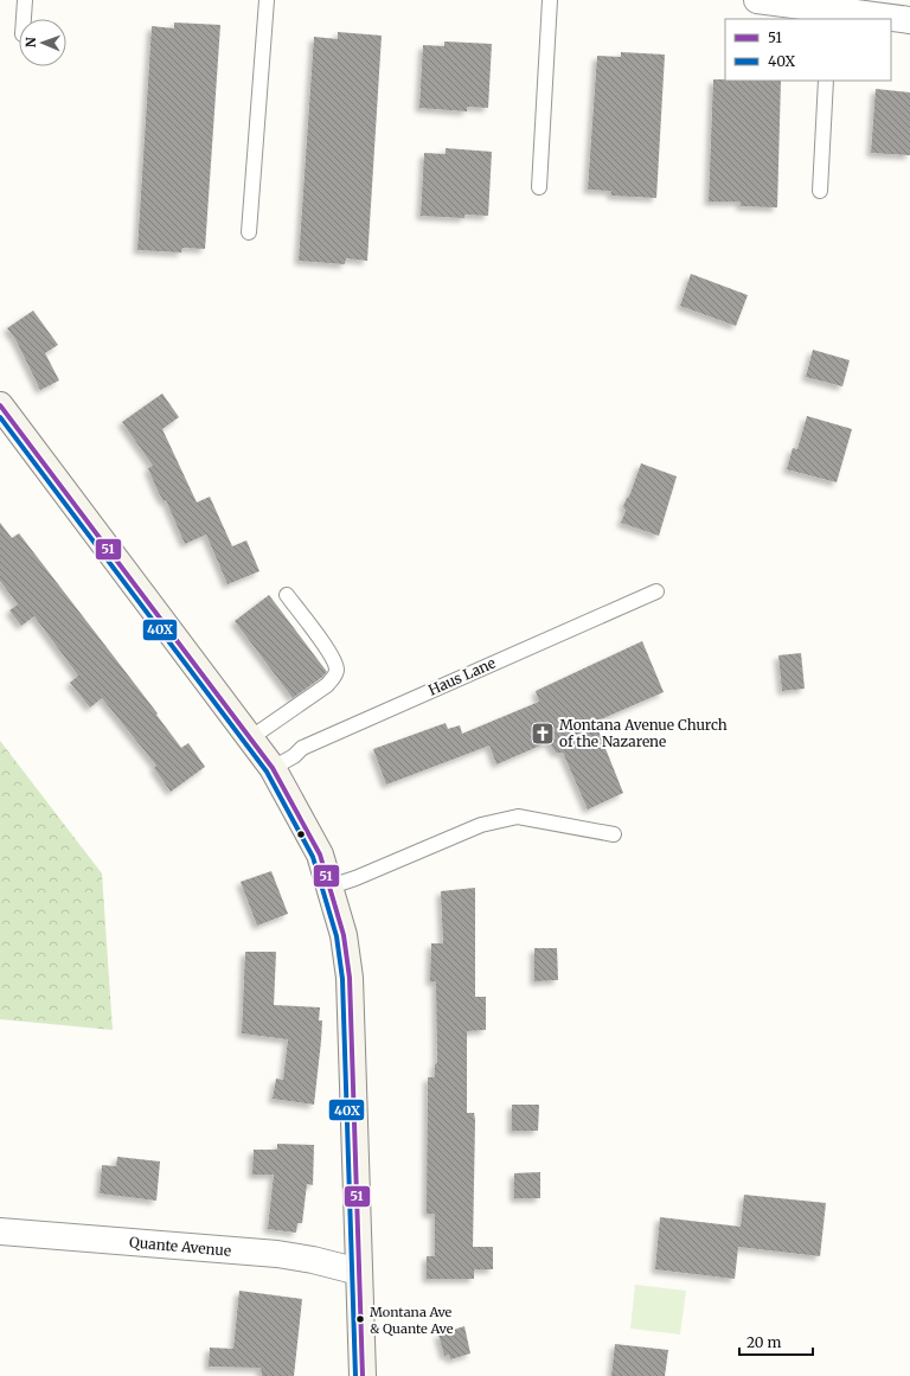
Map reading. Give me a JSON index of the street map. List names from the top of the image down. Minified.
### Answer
{"streets":{"street":["Quante Avenue"],"lane":["Haus Lane"]},"places":{"church":["Montana Avenue Church of the Nazarene"],"other":["Montana Ave & Quante Ave"]},"lines":["transit line 51","transit line 40X"],"legend":["51","40X"],"scale_bar":"20 m","north":"left"}
